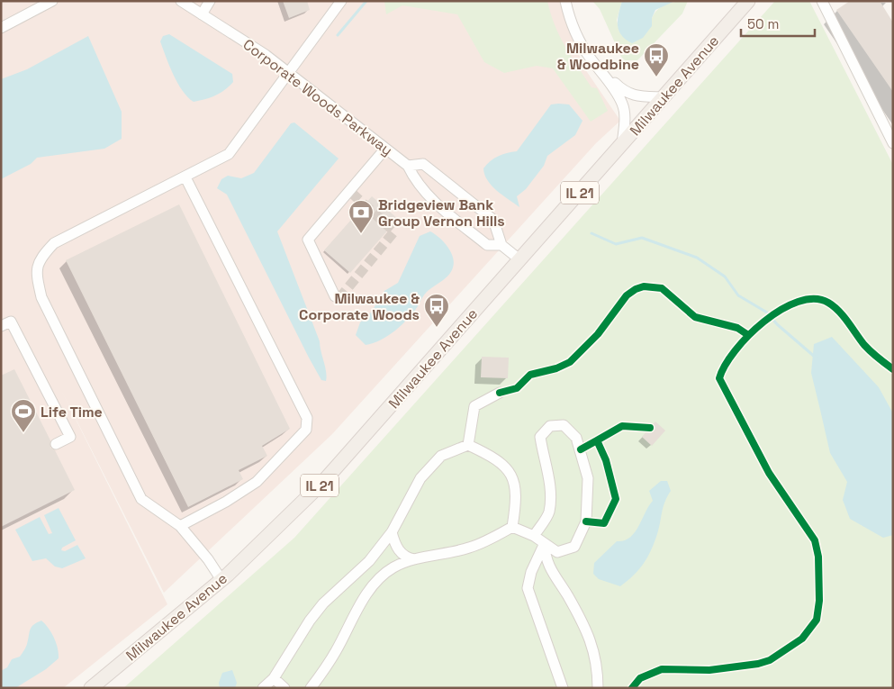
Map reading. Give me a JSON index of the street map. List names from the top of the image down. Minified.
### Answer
{"streets":{"main road":["Milwaukee Avenue","IL 21"],"street":["Corporate Woods Parkway"]},"crossings":[["Milwaukee Avenue","Corporate Woods Parkway"]],"places":{"bus stop":["Milwaukee & Woodbine","Milwaukee & Corporate Woods"],"bank":["Bridgeview Bank Group Vernon Hills"],"sports":["Life Time"]},"scale_bar":"50 m"}
